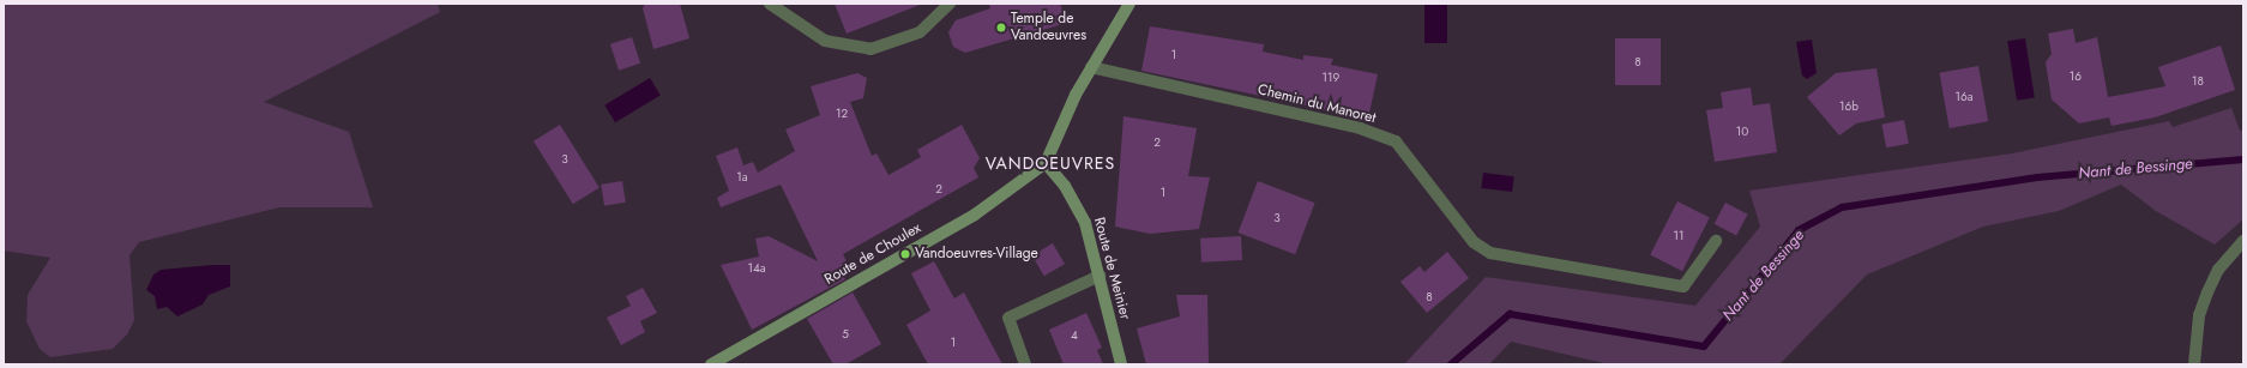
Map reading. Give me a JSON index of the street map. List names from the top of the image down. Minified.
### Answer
{"streets":{"street":["Chemin du Manoret","Route de Choulex","Route de Meinier"]},"crossings":[["Route de Choulex","Route de Meinier"]],"districts":["VANDOEUVRES"],"water":["Nant de Bessinge"],"places":["Temple de Vandœuvres","Vandoeuvres-Village"],"house_numbers":["1","8","16","119","18","16a","16b","12","10","2","3","1a","2","1","3","11","14a","8","5","4","1"]}
